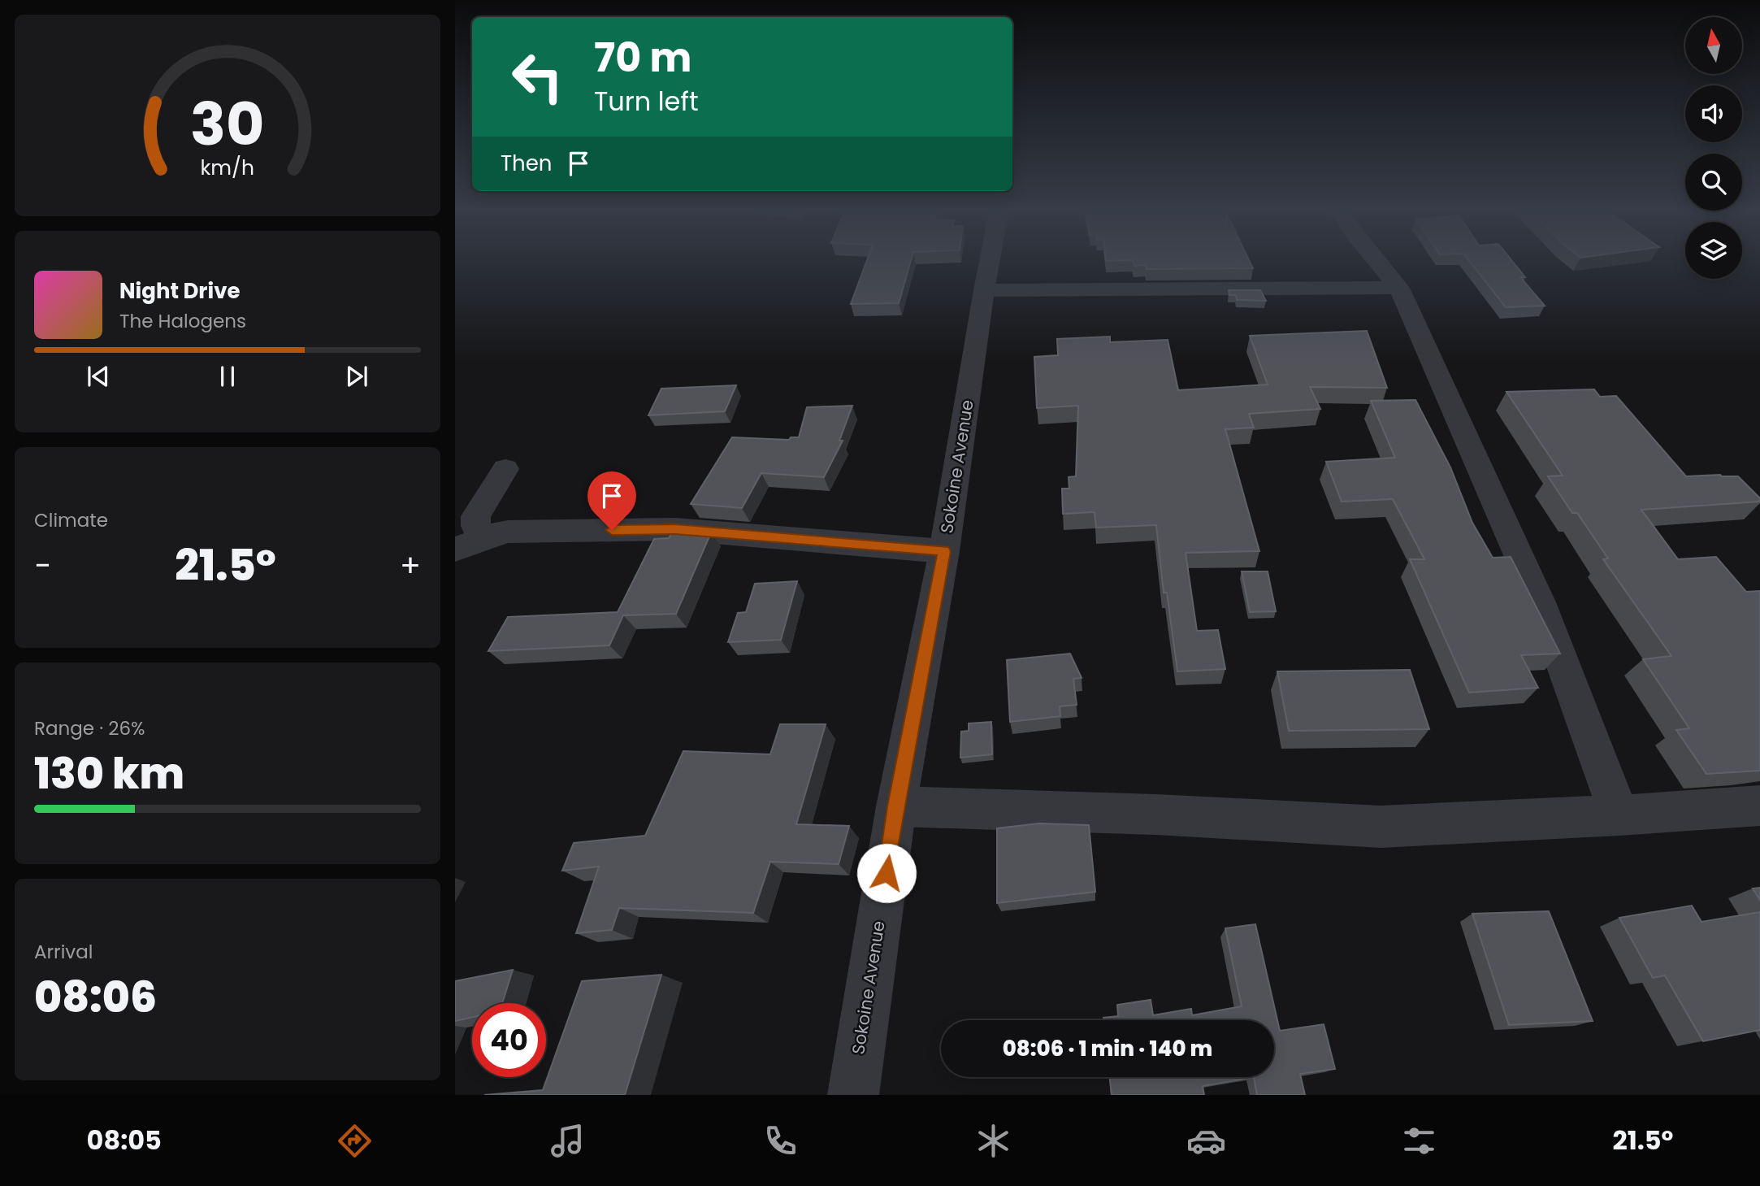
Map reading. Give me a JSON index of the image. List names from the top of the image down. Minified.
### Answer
{"streets":{"street":["Sokoine Avenue"]},"north":"top","page":{"turn":["70 m","Turn left"],"then":"Then","song":["Night Drive","The Halogens"],"tile":["Climate",["Range · 26%","130 km"],["Arrival","08:06"]],"heat":["−","21.5°","+"],"limit":"40","trip":"08:06 · 1 min · 140 m","tabs":["08:05","21.5°"],"gauge":["30","km/h"]}}
